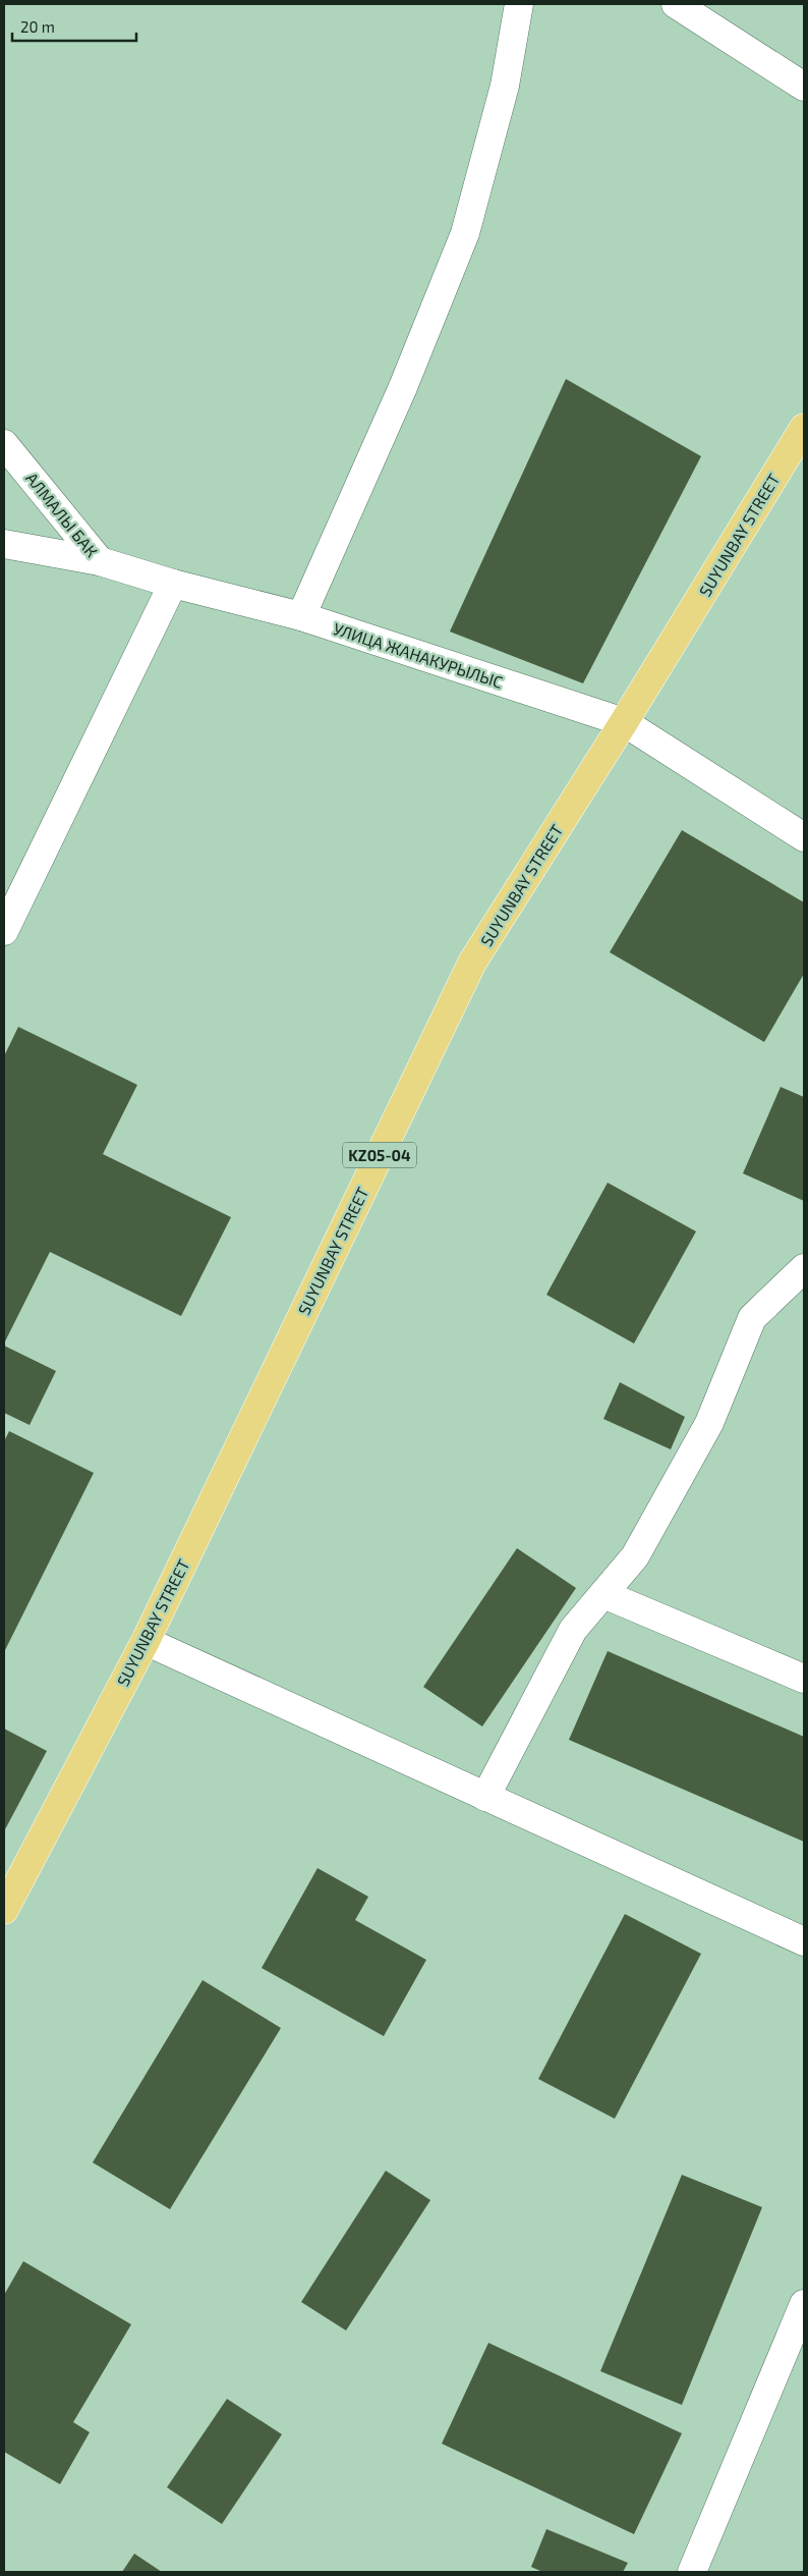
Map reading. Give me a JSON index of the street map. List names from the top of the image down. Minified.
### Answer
{"streets":{"main road":["SUYUNBAY STREET","KZ05-04"],"street":["АЛМАЛЫ БАК","УЛИЦА ЖАНАКУРЫЛЫС"]},"crossings":[["АЛМАЛЫ БАК","УЛИЦА ЖАНАКУРЫЛЫС"],["SUYUNBAY STREET","УЛИЦА ЖАНАКУРЫЛЫС"]],"scale_bar":"20 m"}
